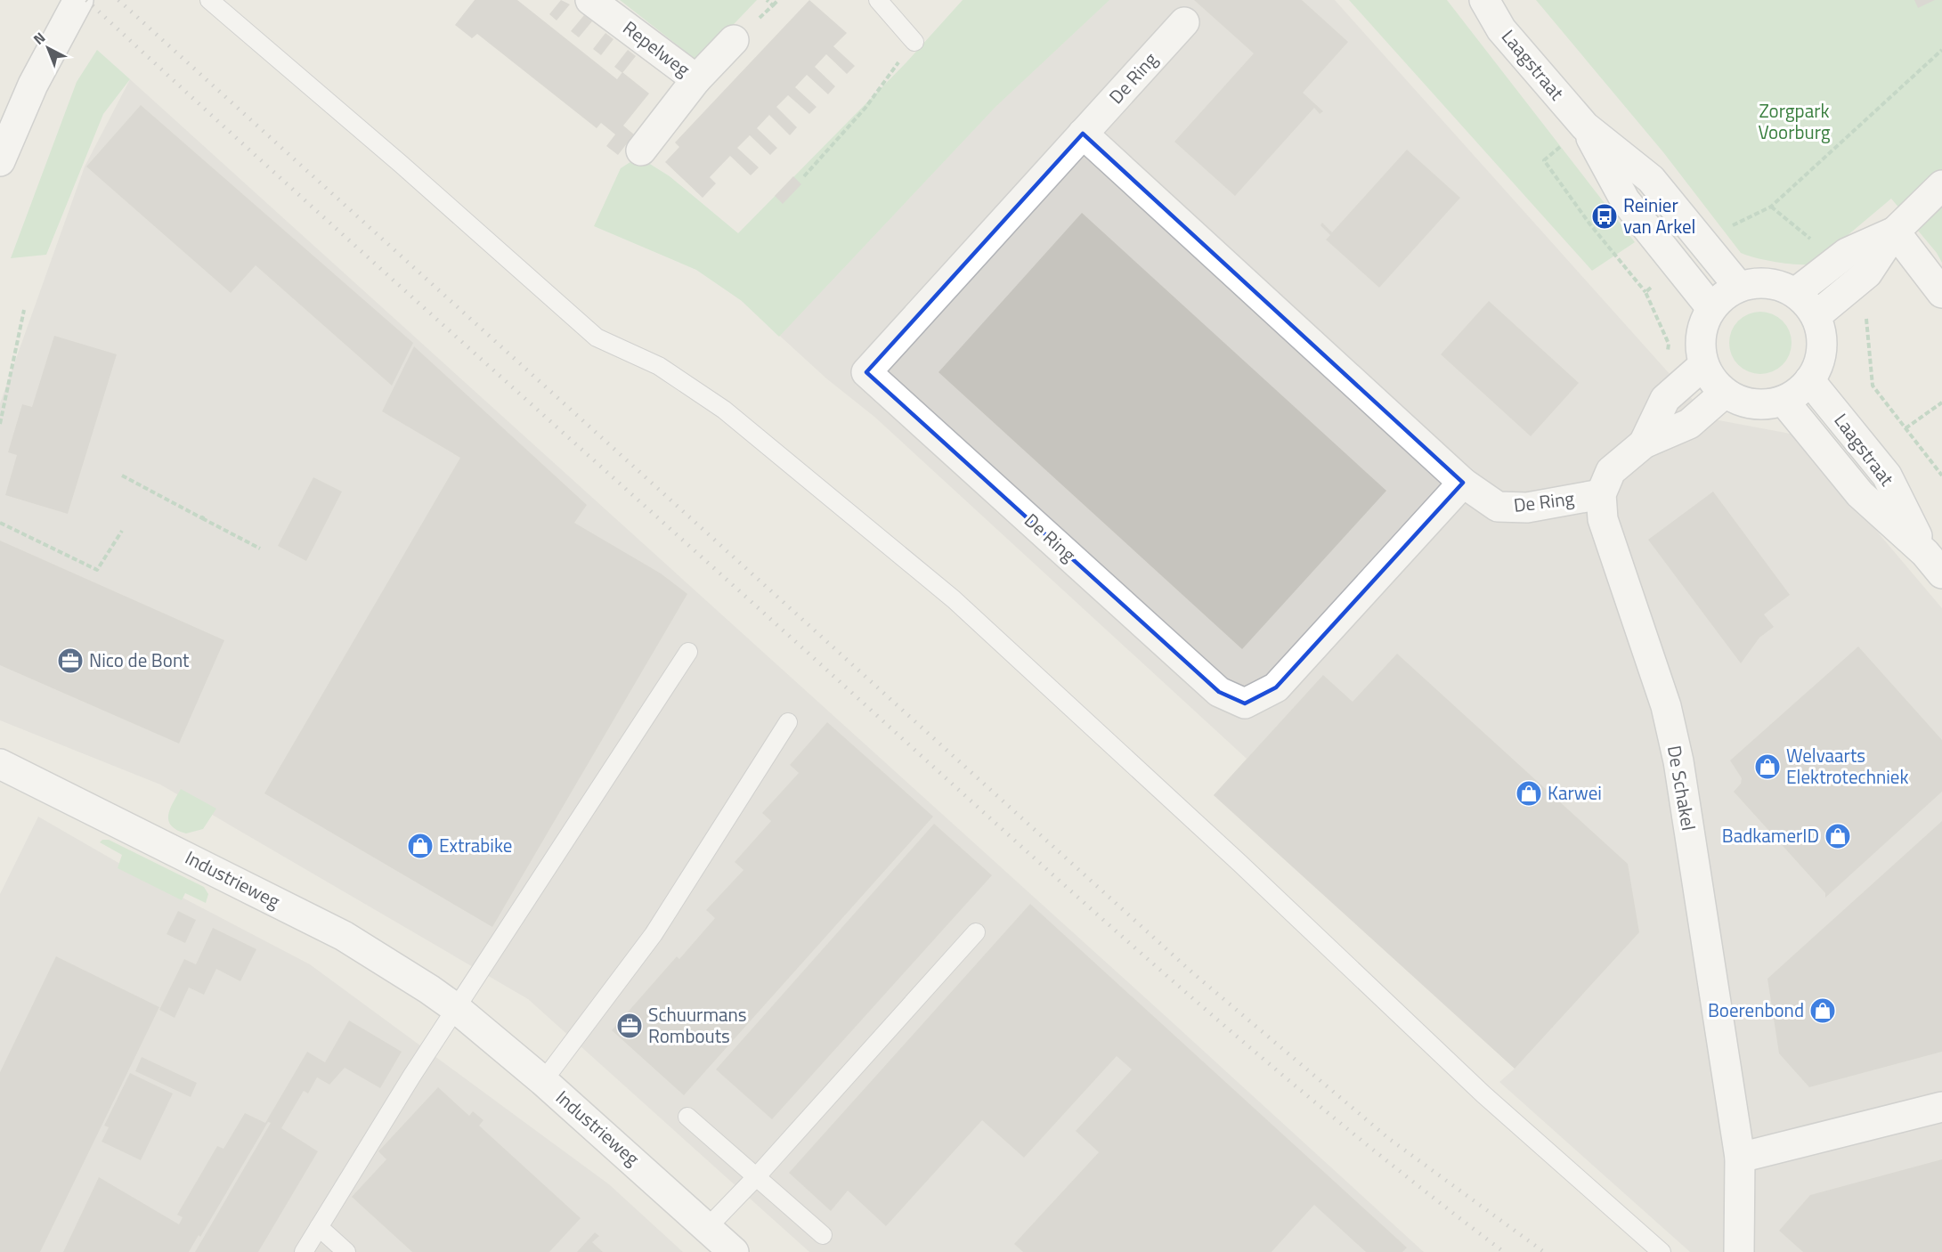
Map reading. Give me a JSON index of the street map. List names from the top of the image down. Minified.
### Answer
{"streets":{"street":["Repelweg","Laagstraat","De Ring","De Schakel","Industrieweg"]},"crossings":[["Laagstraat","De Schakel"],["De Ring","De Schakel"]],"parks":["Zorgpark Voorburg"],"places":{"bus stop":["Reinier van Arkel"],"office":["Nico de Bont","Schuurmans Rombouts"],"shop":["Welvaarts Elektrotechniek","Karwei","BadkamerID","Extrabike","Boerenbond"]},"north":"top left"}
